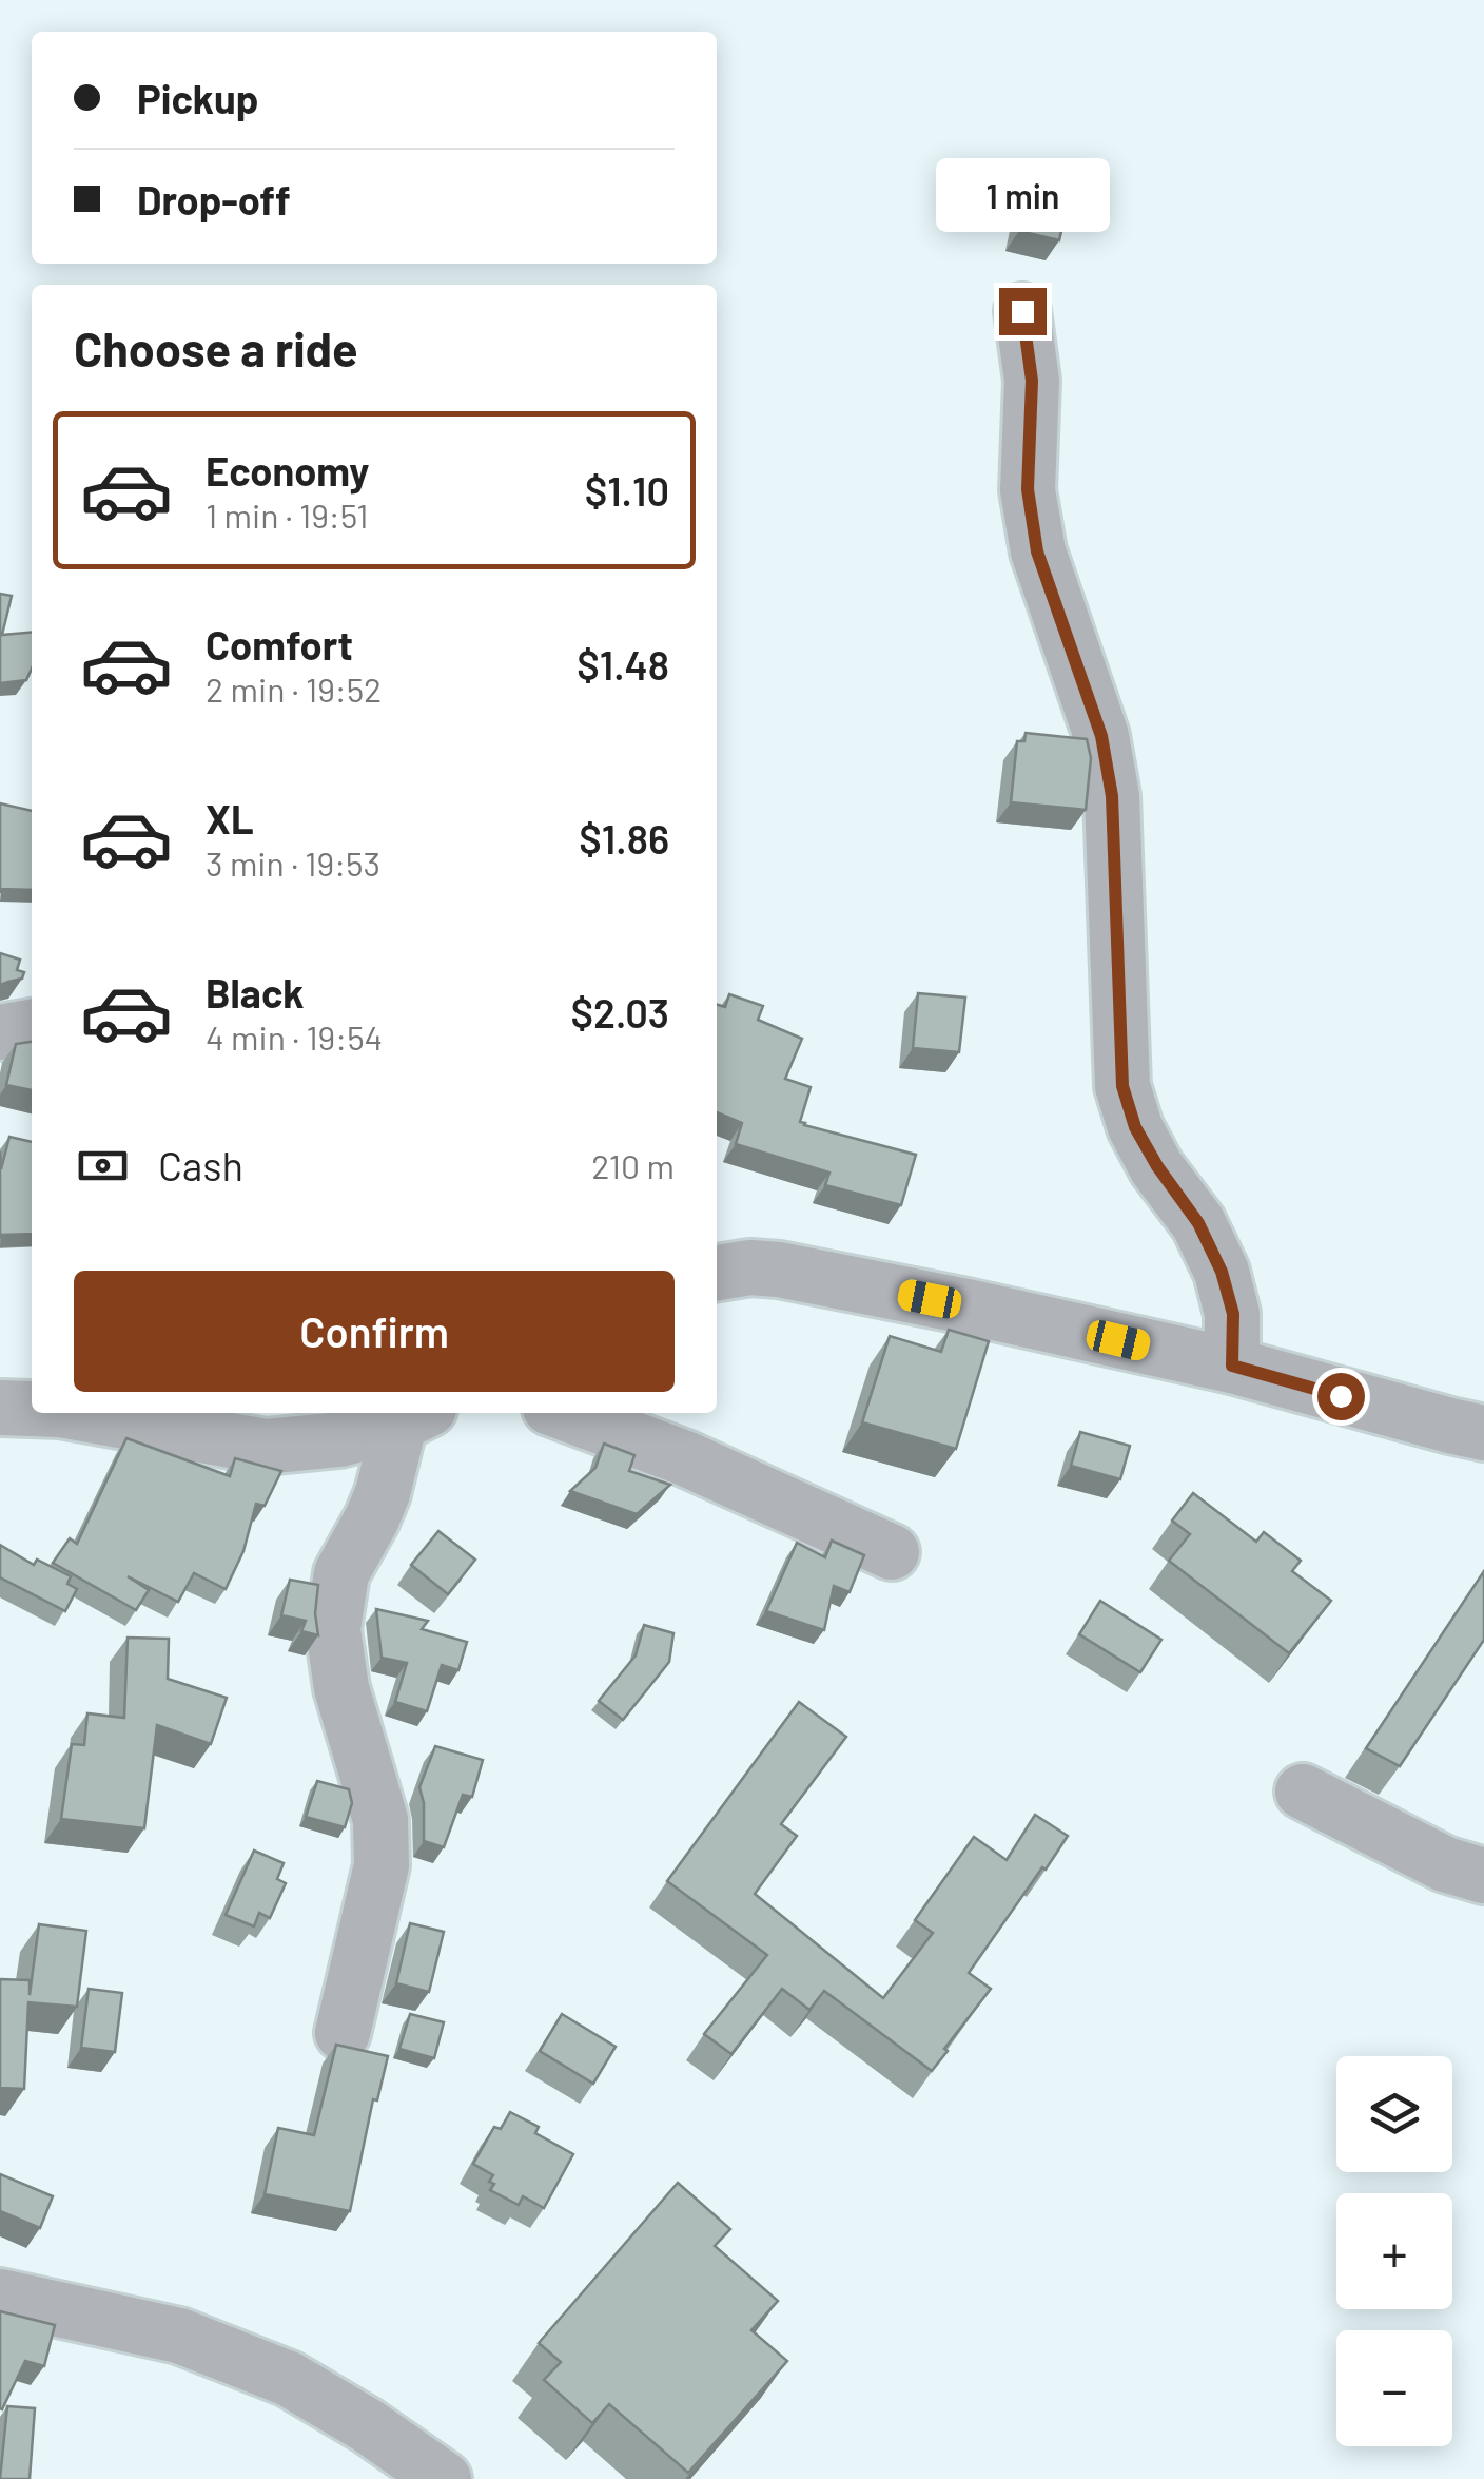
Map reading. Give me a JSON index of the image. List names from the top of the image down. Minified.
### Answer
{"page":{"banner":["Pickup","Drop-off"],"bubble":"1 min","heading":"Choose a ride","list":[{"name":"Economy","note":"1 min · 19:51","value":"$1.10"},{"name":"Comfort","note":"2 min · 19:52","value":"$1.48"},{"name":"XL","note":"3 min · 19:53","value":"$1.86"},{"name":"Black","note":"4 min · 19:54","value":"$2.03"}],"pay":["Cash","210 m"],"buttons":"Confirm","map_buttons":["+","−"]}}
